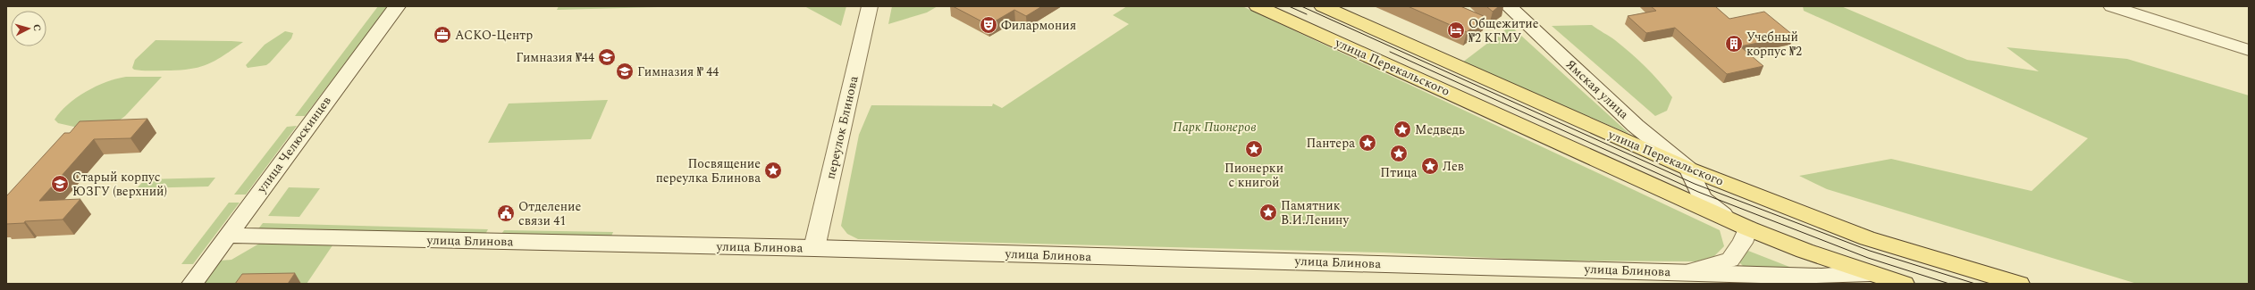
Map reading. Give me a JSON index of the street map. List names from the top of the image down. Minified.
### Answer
{"streets":{"main road":["улица Перекальского"],"street":["Ямская улица","переулок Блинова","улица Челюскинцев","улица Блинова"]},"crossings":[["улица Перекальского","Ямская улица"],["улица Перекальского","улица Блинова"],["переулок Блинова","улица Блинова"],["улица Челюскинцев","улица Блинова"]],"parks":["Парк Пионеров"],"places":{"theatre":["Филармония"],"hotel":["Общежитие №2 КГМУ"],"office":["АСКО-Центр"],"building":["Учебный корпус №2"],"school or university":["Гимназия №44","Гимназия № 44","Старый корпус ЮЗГУ (верхний)"],"place":["Медведь","Пантера","Пионерки с книгой","Птица","Лев","Посвящение переулка Блинова","Памятник В.И.Ленину"],"public building":["Отделение связи 41"]},"north":"right"}
